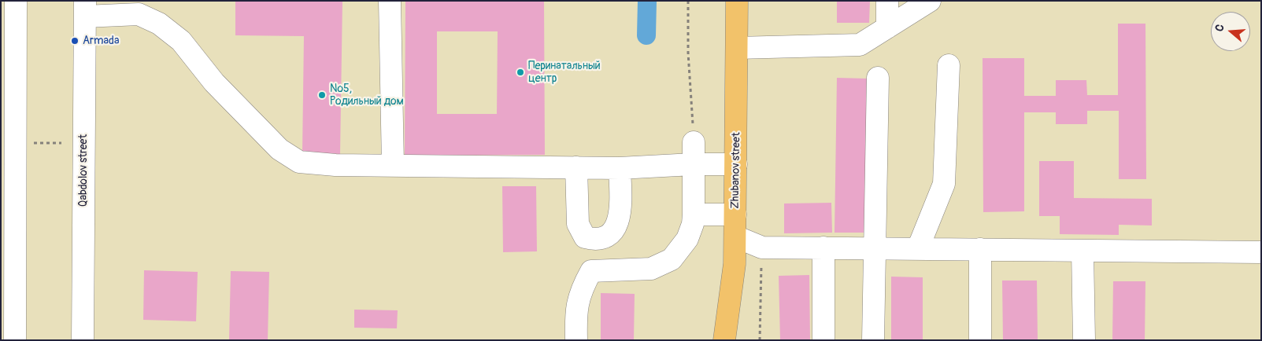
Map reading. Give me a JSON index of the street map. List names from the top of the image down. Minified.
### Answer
{"streets":{"main road":["Zhubanov street"],"street":["Qabdolov street"]},"places":["Armada","Перинатальный центр","№5, Родильный дом"],"north":"left"}
